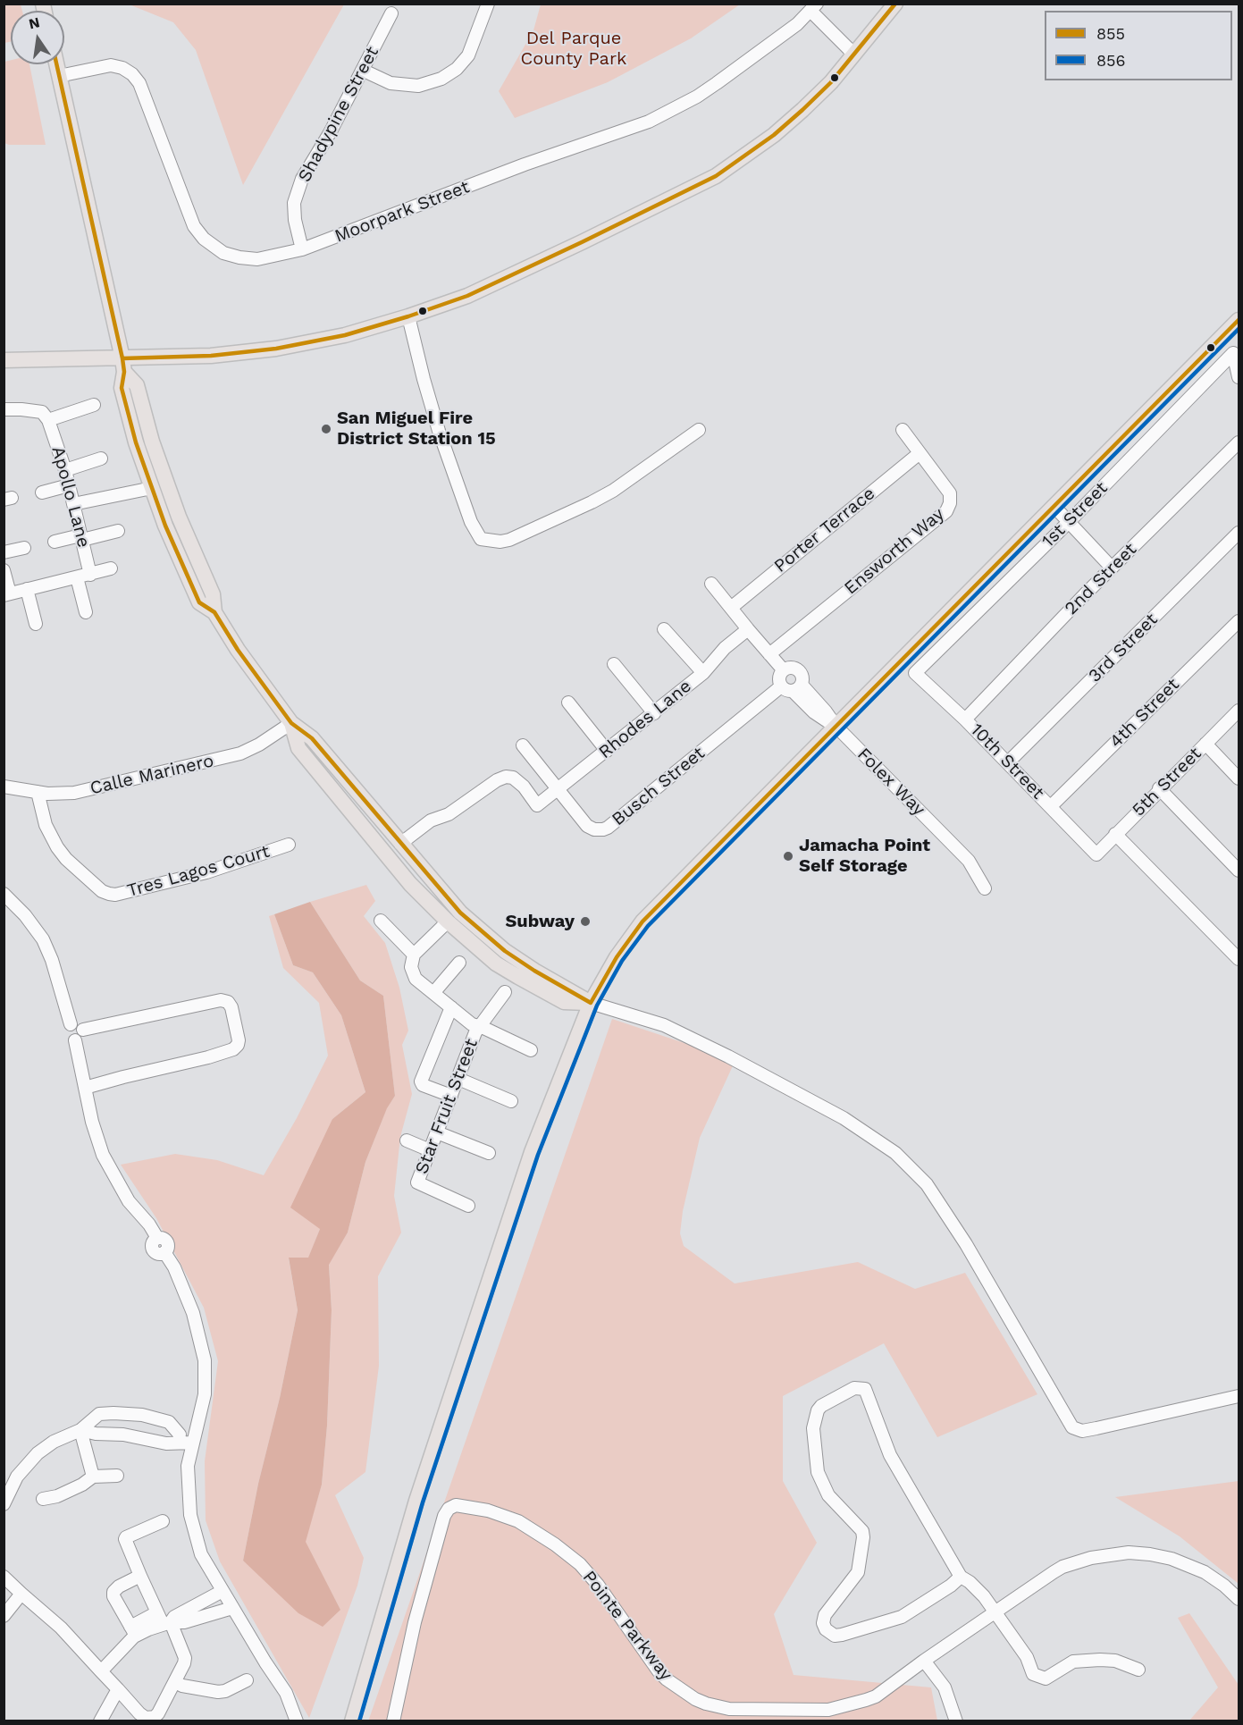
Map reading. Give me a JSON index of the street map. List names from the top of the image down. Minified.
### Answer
{"streets":{"street":["Shadypine Street","Moorpark Street","Apollo Lane","1st Street","Porter Terrace","Ensworth Way","2nd Street","3rd Street","4th Street","Rhodes Lane","10th Street","Calle Marinero","Folex Way","5th Street","Busch Street","Tres Lagos Court","Star Fruit Street","Pointe Parkway"]},"crossings":[["Shadypine Street","Moorpark Street"],["1st Street","10th Street"],["Porter Terrace","Ensworth Way"],["2nd Street","10th Street"],["3rd Street","10th Street"],["4th Street","10th Street"],["Rhodes Lane","Busch Street"],["10th Street","5th Street"],["Calle Marinero","Tres Lagos Court"],["Folex Way","Busch Street"]],"parks":["Del Parque County Park"],"places":["San Miguel Fire District Station 15","Jamacha Point Self Storage","Subway"],"lines":["transit line 855","transit line 856"],"legend":["855","856"],"north":"top"}
